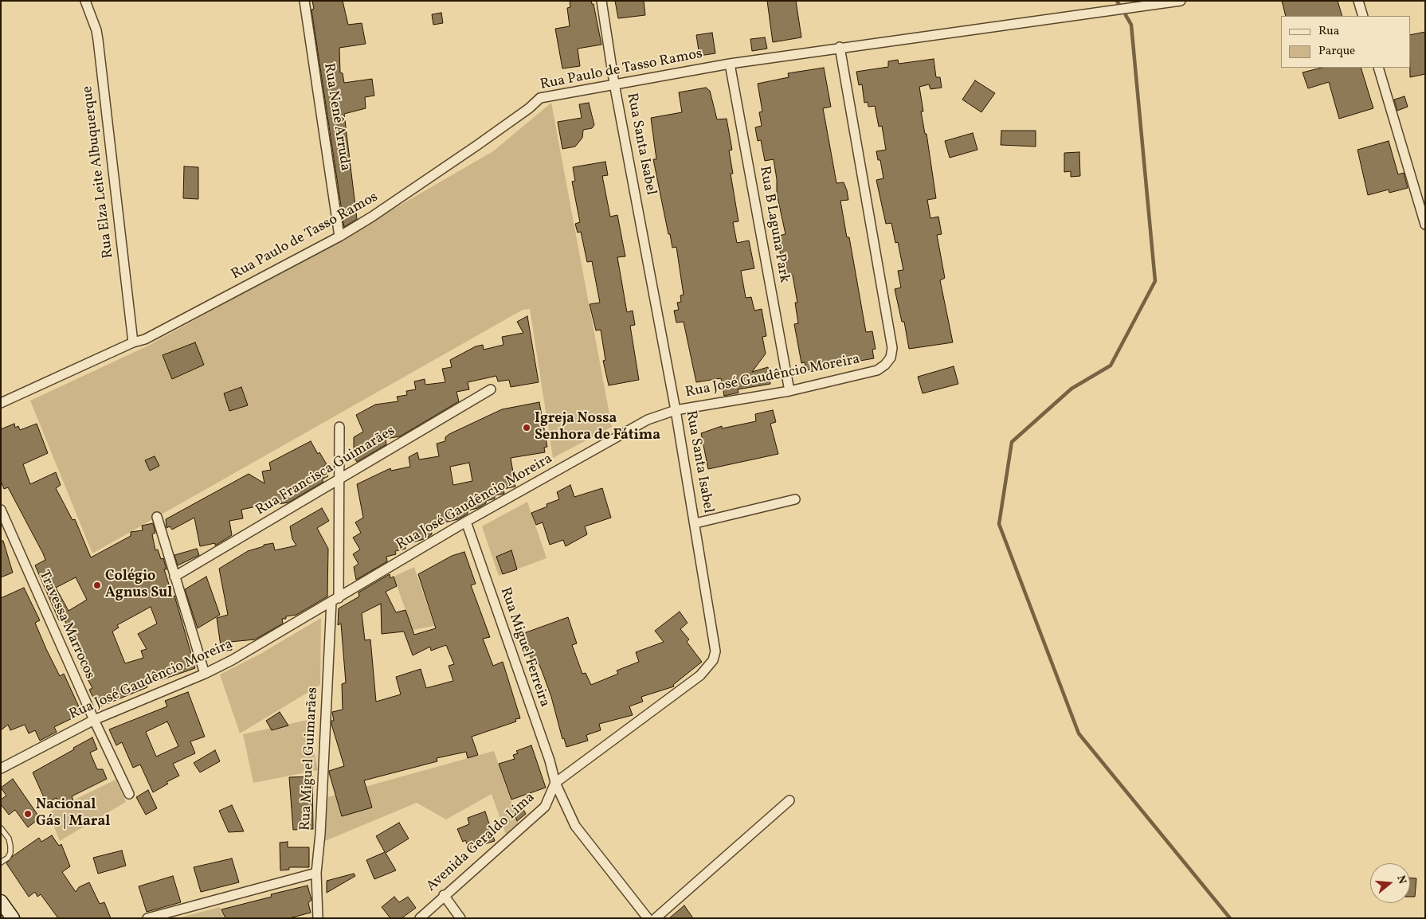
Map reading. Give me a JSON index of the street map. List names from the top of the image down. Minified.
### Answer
{"streets":{"street":["Rua Paulo de Tasso Ramos","Rua Nenê Arruda","Rua Santa Isabel","Rua Elza Leite Albuquerque","Rua B Laguna Park","Rua José Gaudêncio Moreira","Rua Francisca Guimarães","Travessa Marrocos","Rua Miguel Ferreira","Rua Miguel Guimarães","Avenida Geraldo Lima"]},"crossings":[["Rua Paulo de Tasso Ramos","Rua Nenê Arruda"],["Rua Paulo de Tasso Ramos","Rua Santa Isabel"],["Rua Paulo de Tasso Ramos","Rua Elza Leite Albuquerque"],["Rua Paulo de Tasso Ramos","Rua B Laguna Park"],["Rua Paulo de Tasso Ramos","Rua José Gaudêncio Moreira"],["Rua Santa Isabel","Rua José Gaudêncio Moreira"],["Rua Santa Isabel","Rua Miguel Ferreira"],["Rua Santa Isabel","Avenida Geraldo Lima"],["Rua B Laguna Park","Rua José Gaudêncio Moreira"],["Rua José Gaudêncio Moreira","Travessa Marrocos"],["Rua José Gaudêncio Moreira","Rua Miguel Ferreira"],["Rua José Gaudêncio Moreira","Rua Miguel Guimarães"],["Rua Francisca Guimarães","Rua Miguel Guimarães"],["Rua Miguel Ferreira","Avenida Geraldo Lima"]],"places":["Igreja Nossa Senhora de Fátima","Colégio Agnus Sul","Nacional Gás | Maral"],"legend":["Rua","Parque"],"north":"right"}
